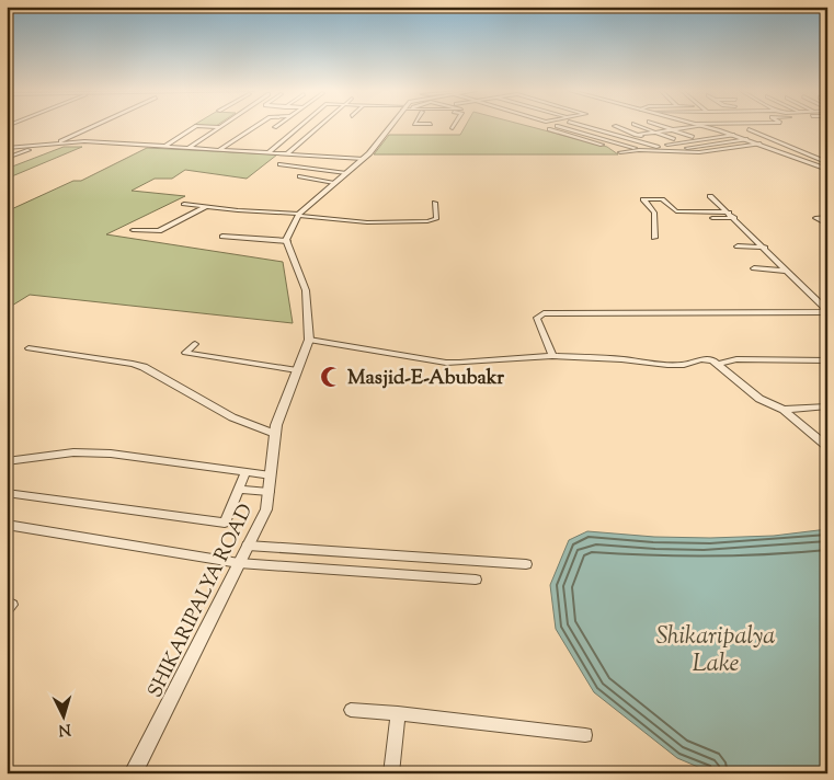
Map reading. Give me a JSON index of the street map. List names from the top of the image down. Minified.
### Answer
{"streets":{"street":["SHIKARIPALYA ROAD"]},"water":["Shikaripalya Lake"],"places":{"mosque":["Masjid-E-Abubakr"]},"north":"bottom"}
